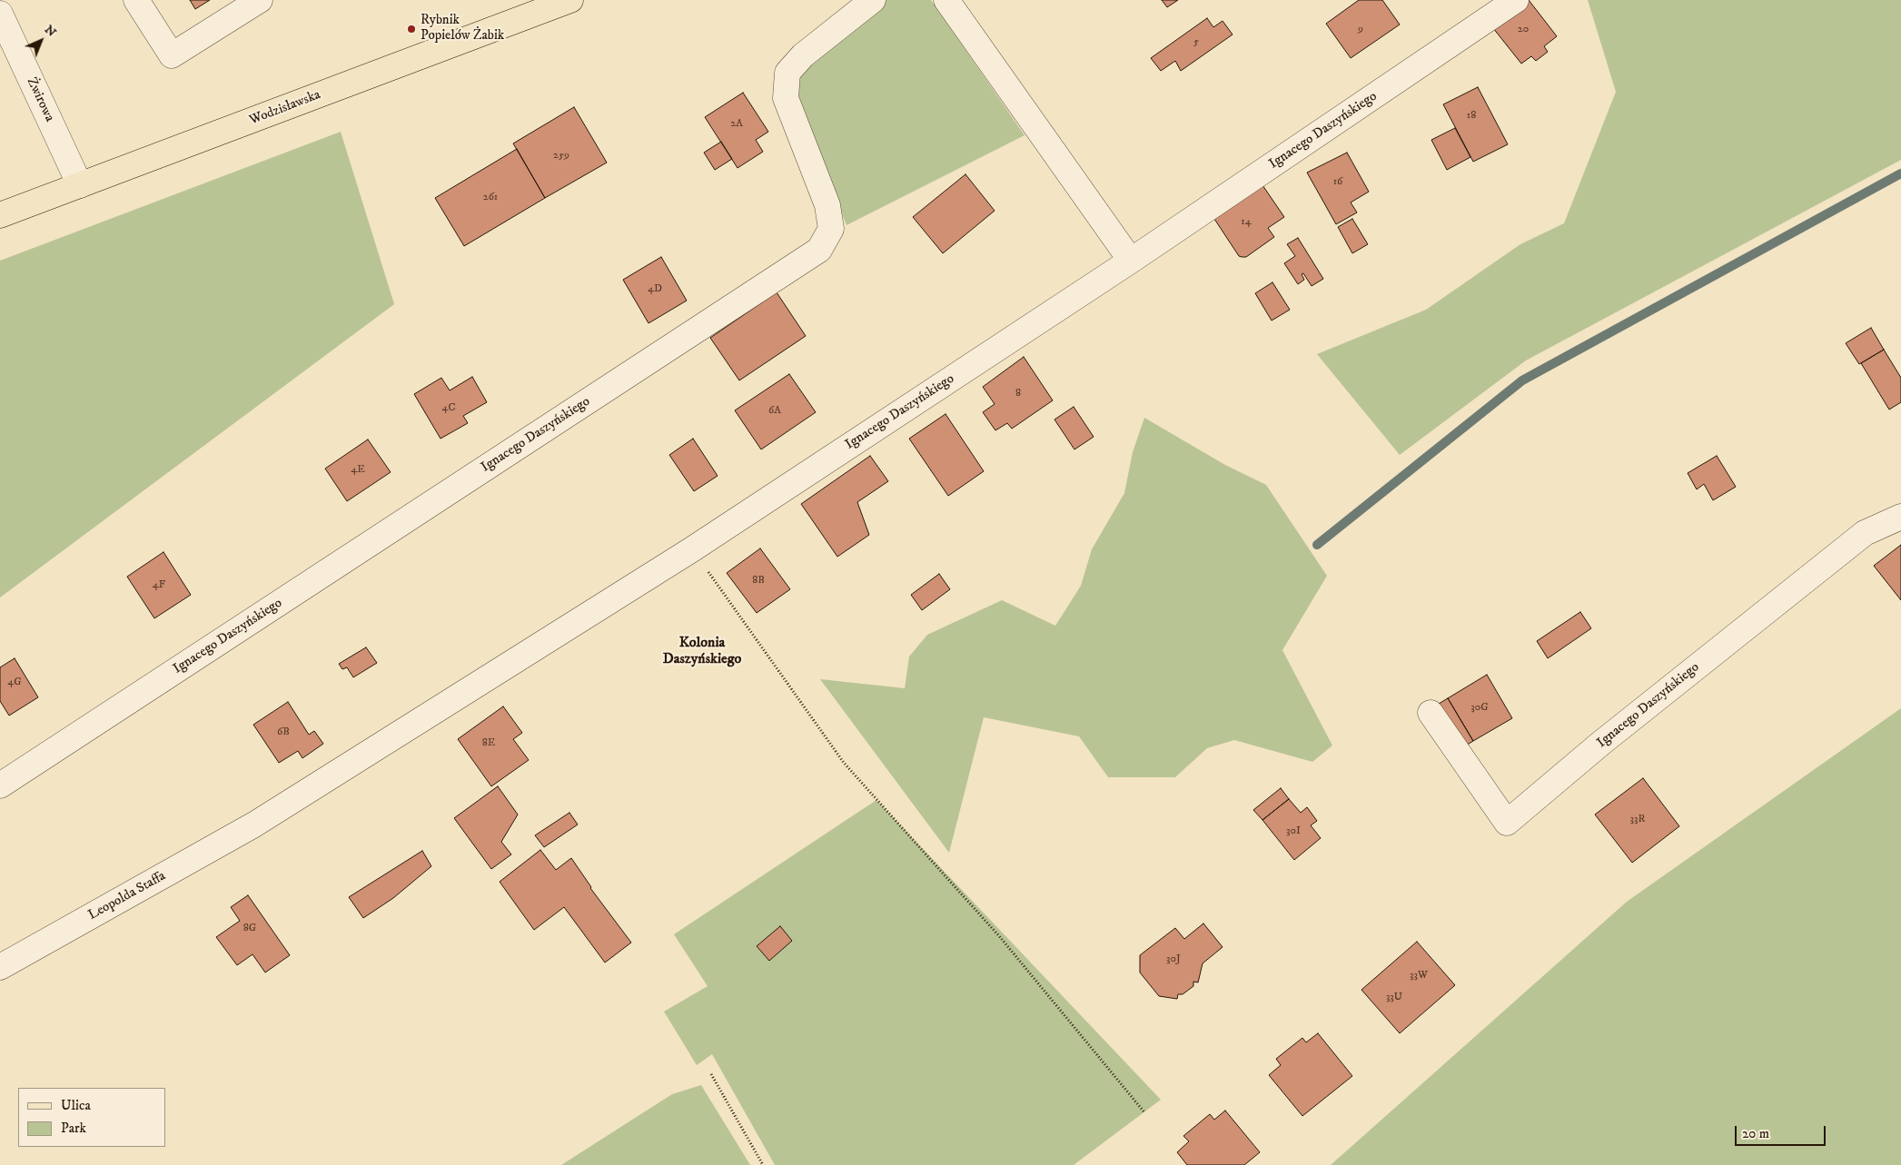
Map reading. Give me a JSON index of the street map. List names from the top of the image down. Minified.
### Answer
{"streets":{"main road":["Wodzisławska"],"street":["Żwirowa","Ignacego Daszyńskiego","Leopolda Staffa"]},"crossings":[["Żwirowa","Wodzisławska"],["Ignacego Daszyńskiego","Leopolda Staffa"]],"districts":["Kolonia Daszyńskiego"],"places":["Rybnik Popielów Żabik"],"house_numbers":["9","20","5","18","2A","259","16","261","14","4D","8","4C","6A","4E","8B","4F","4G","30G","6B","8E","33R","30I","8G","30J","33W","33U"],"legend":["Ulica","Park"],"scale_bar":"20 m","north":"top right"}
